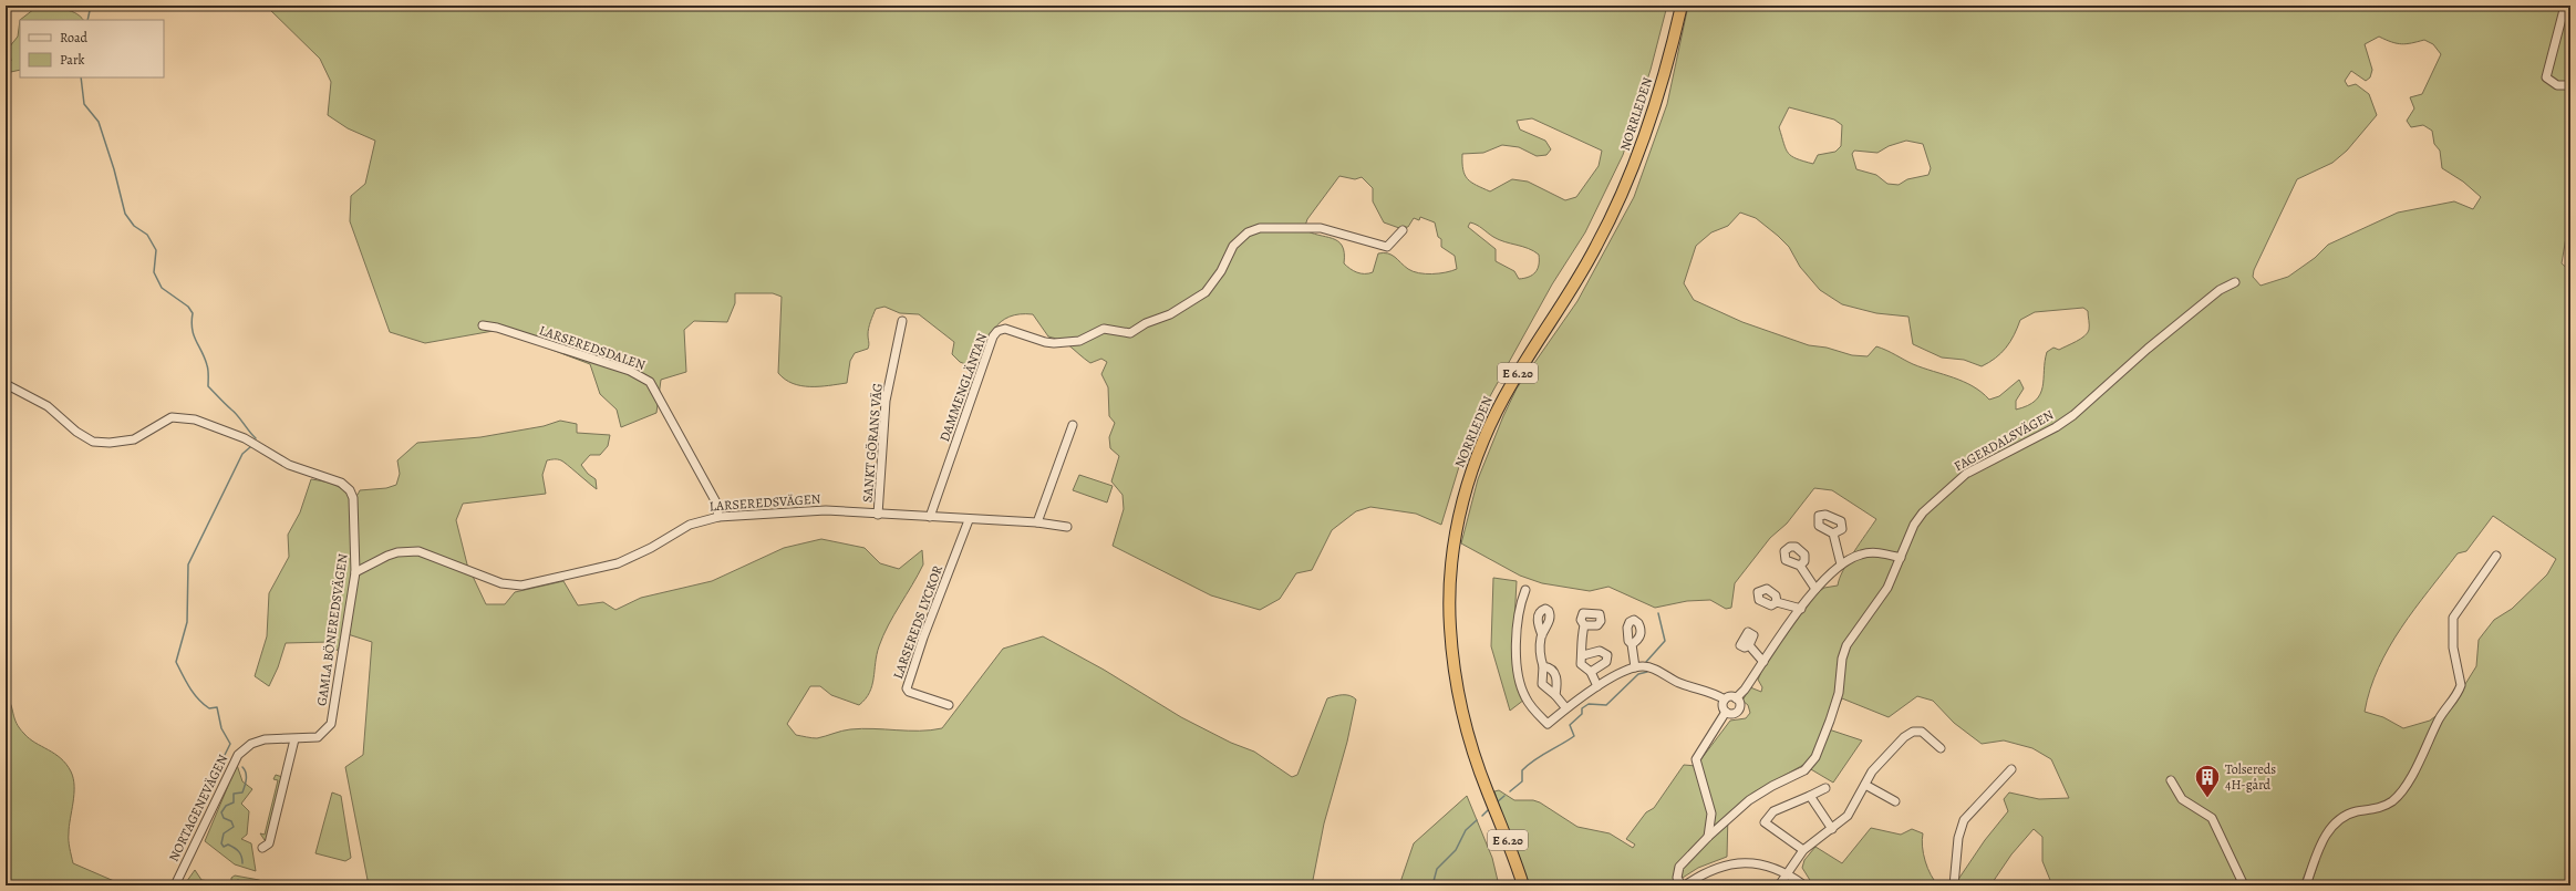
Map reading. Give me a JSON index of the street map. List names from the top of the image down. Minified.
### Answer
{"streets":{"highway":["NORRLEDEN","E 6.20"],"street":["LARSEREDSDALEN","DAMMENGLÄNTAN","FAGERDALSVÄGEN","SANKT GÖRANS VÄG","LARSEREDSVÄGEN","LARSEREDS LYCKOR","GAMLA BÖNEREDSVÄGEN","NORTAGENEVÄGEN"]},"crossings":[["LARSEREDSDALEN","LARSEREDSVÄGEN"],["DAMMENGLÄNTAN","LARSEREDSVÄGEN"],["SANKT GÖRANS VÄG","LARSEREDSVÄGEN"],["LARSEREDSVÄGEN","LARSEREDS LYCKOR"],["LARSEREDSVÄGEN","GAMLA BÖNEREDSVÄGEN"],["GAMLA BÖNEREDSVÄGEN","NORTAGENEVÄGEN"]],"places":{"building":["Tolsereds 4H-gård"]},"legend":["Road","Park"]}
